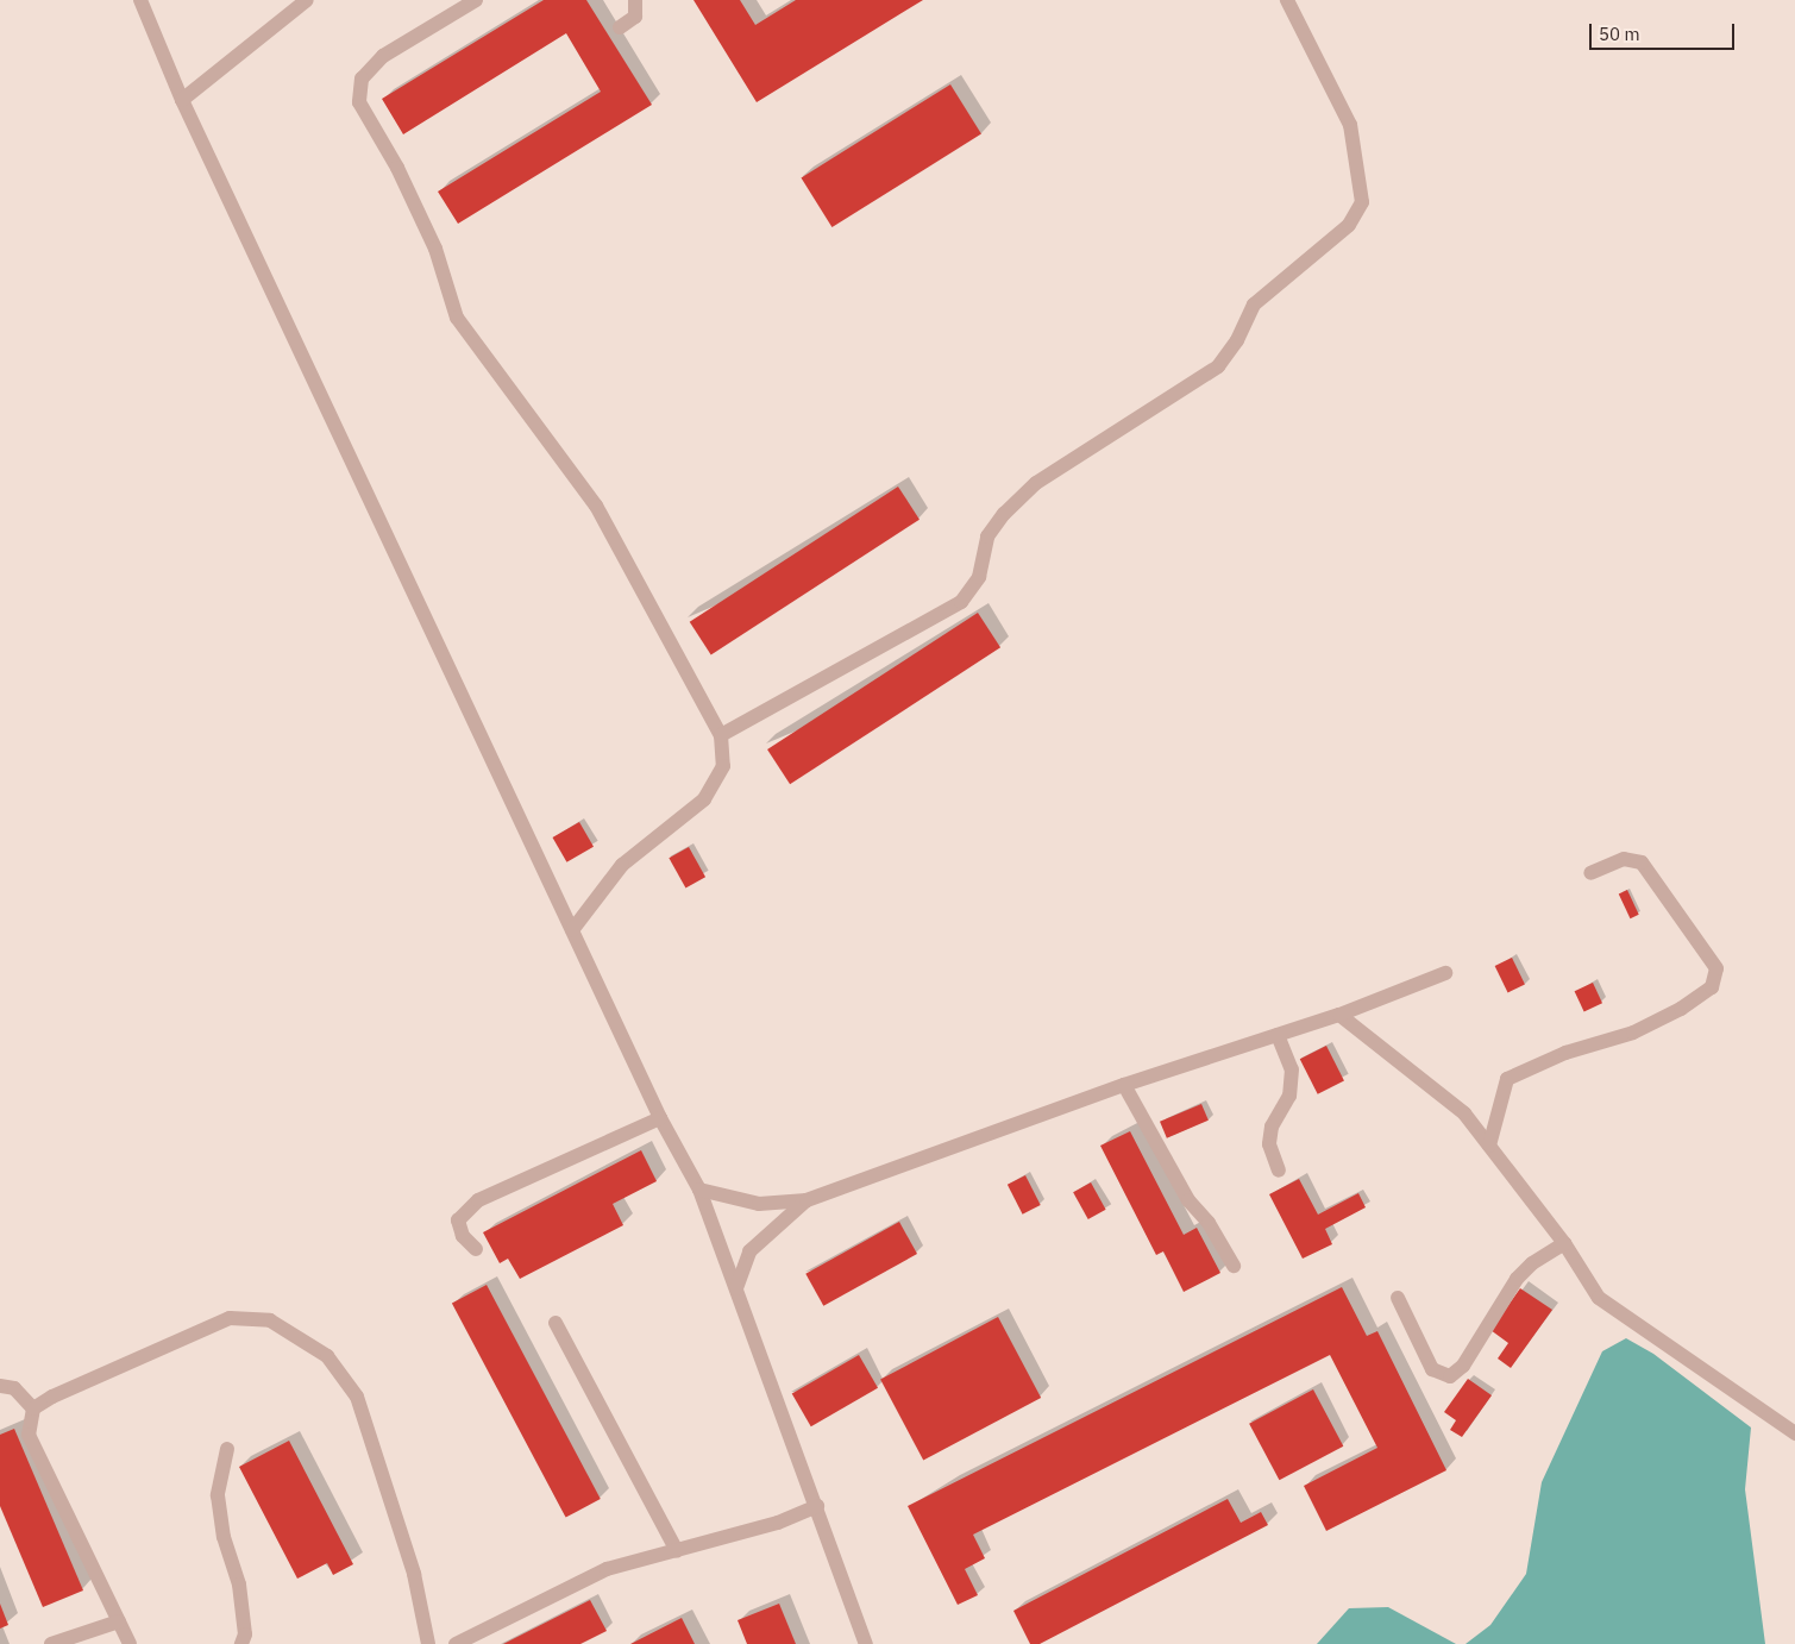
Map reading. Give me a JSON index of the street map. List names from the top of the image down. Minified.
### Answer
{"scale_bar":"50 m"}
